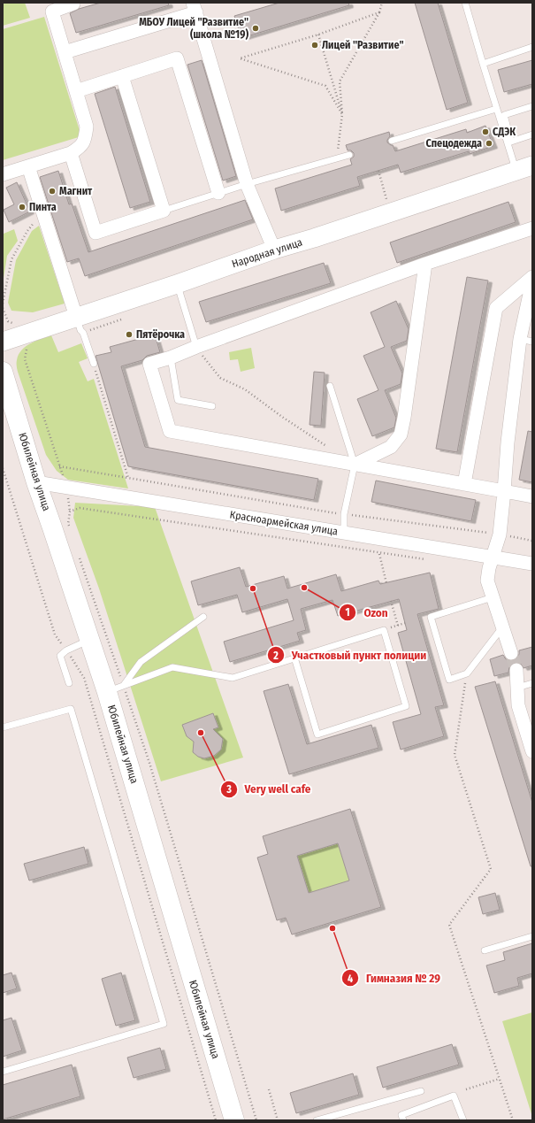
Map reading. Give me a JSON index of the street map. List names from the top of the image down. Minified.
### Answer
{"streets":{"main road":["Юбилейная улица"],"street":["Народная улица","Красноармейская улица"]},"crossings":[["Юбилейная улица","Красноармейская улица"]],"places":["МБОУ Лицей \"Развитие\" (школа №19)","Лицей \"Развитие\"","СДЭК","Спецодежда","Магнит","Пинта","Пятёрочка","Ozon","Участковый пункт полиции","Very well cafe","Гимназия № 29"]}
